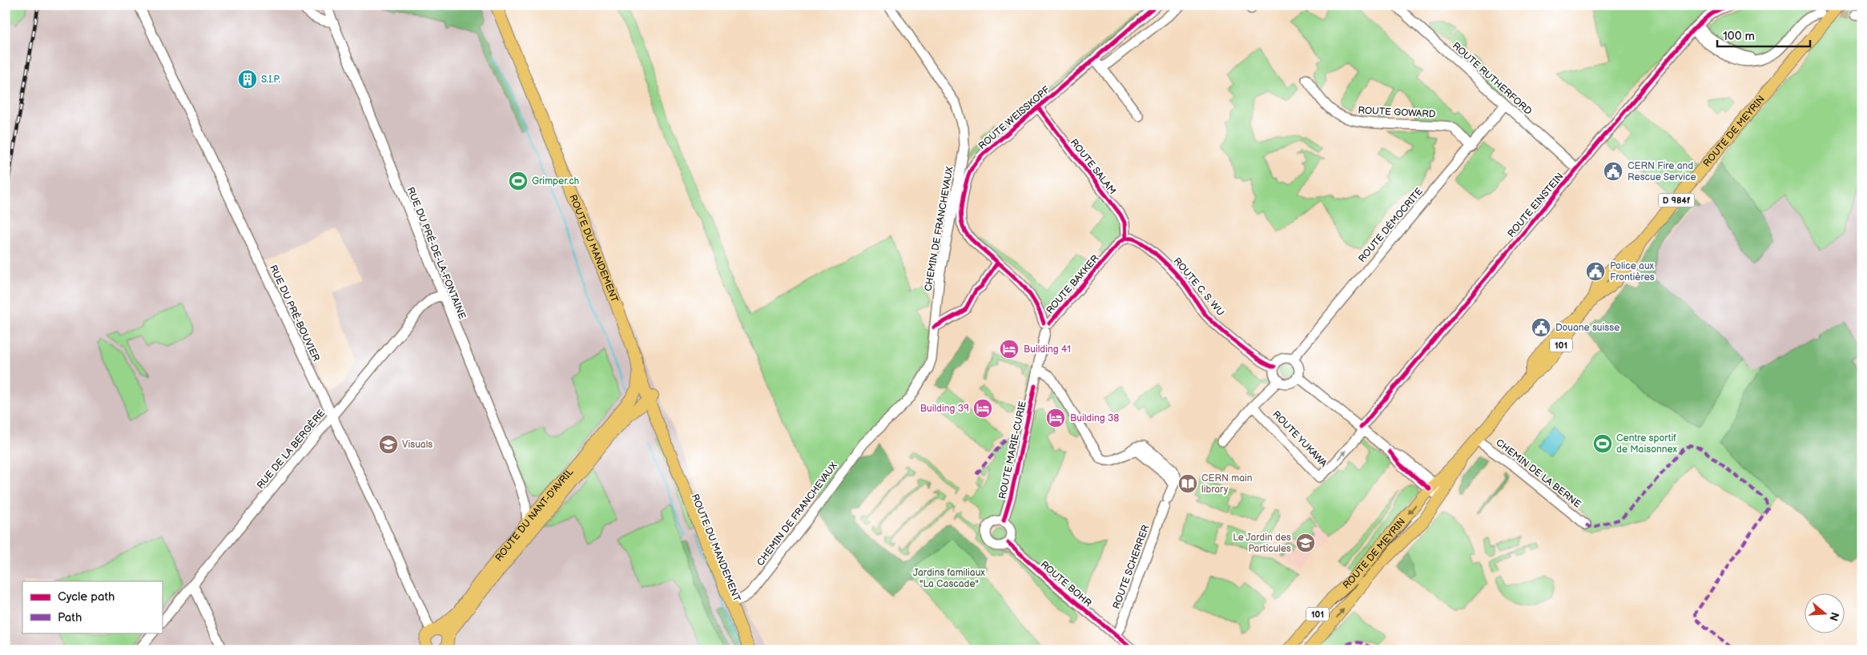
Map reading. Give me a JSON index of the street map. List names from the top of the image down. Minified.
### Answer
{"streets":{"main road":["ROUTE DE MEYRIN","D 984f","ROUTE DU MANDEMENT","101","ROUTE DU NANT-D'AVRIL"],"street":["ROUTE RUTHERFORD","ROUTE GOWARD","ROUTE WEISSKOPF","ROUTE SALAM","ROUTE EINSTEIN","ROUTE DÉMOCRITE","CHEMIN DE FRANCHEVAUX","RUE DU PRÉ-DE-LA-FONTAINE","ROUTE BAKKER","ROUTE C. S. WU","RUE DU PRÉ-BOUVIER","ROUTE YUKAWA","RUE DE LA BERGÈRE","ROUTE MARIE-CURIE","CHEMIN DE LA BERNE","ROUTE SCHERRER","ROUTE BOHR"]},"crossings":[["ROUTE RUTHERFORD","ROUTE EINSTEIN"],["ROUTE RUTHERFORD","ROUTE DÉMOCRITE"],["ROUTE GOWARD","ROUTE DÉMOCRITE"],["ROUTE WEISSKOPF","ROUTE SALAM"],["ROUTE WEISSKOPF","ROUTE BAKKER"],["ROUTE WEISSKOPF","ROUTE MARIE-CURIE"],["ROUTE DE MEYRIN","CHEMIN DE LA BERNE"],["ROUTE SALAM","ROUTE BAKKER"],["ROUTE SALAM","ROUTE C. S. WU"],["ROUTE EINSTEIN","ROUTE YUKAWA"],["ROUTE DÉMOCRITE","ROUTE C. S. WU"],["CHEMIN DE FRANCHEVAUX","ROUTE DU MANDEMENT"],["ROUTE DU MANDEMENT","ROUTE DU NANT-D'AVRIL"],["RUE DU PRÉ-DE-LA-FONTAINE","RUE DE LA BERGÈRE"],["RUE DU PRÉ-DE-LA-FONTAINE","ROUTE DU NANT-D'AVRIL"],["ROUTE BAKKER","ROUTE C. S. WU"],["ROUTE BAKKER","ROUTE MARIE-CURIE"],["RUE DU PRÉ-BOUVIER","RUE DE LA BERGÈRE"],["RUE DU PRÉ-BOUVIER","ROUTE DU NANT-D'AVRIL"],["ROUTE MARIE-CURIE","ROUTE SCHERRER"],["ROUTE MARIE-CURIE","ROUTE BOHR"],["ROUTE SCHERRER","ROUTE BOHR"]],"parks":["Jardins familiaux \"La Cascade\""],"places":{"building":["S.I.P."],"public building":["CERN Fire and Rescue Service","Police aux Frontières","Douane suisse"],"sports":["Grimper.ch","Centre sportif de Maisonnex"],"hotel":["Building 41","Building 39","Building 38"],"school or university":["Visuals","Le Jardin des Particules"],"library":["CERN main library"]},"legend":["Cycle path","Path"],"scale_bar":"100 m","north":"right"}
